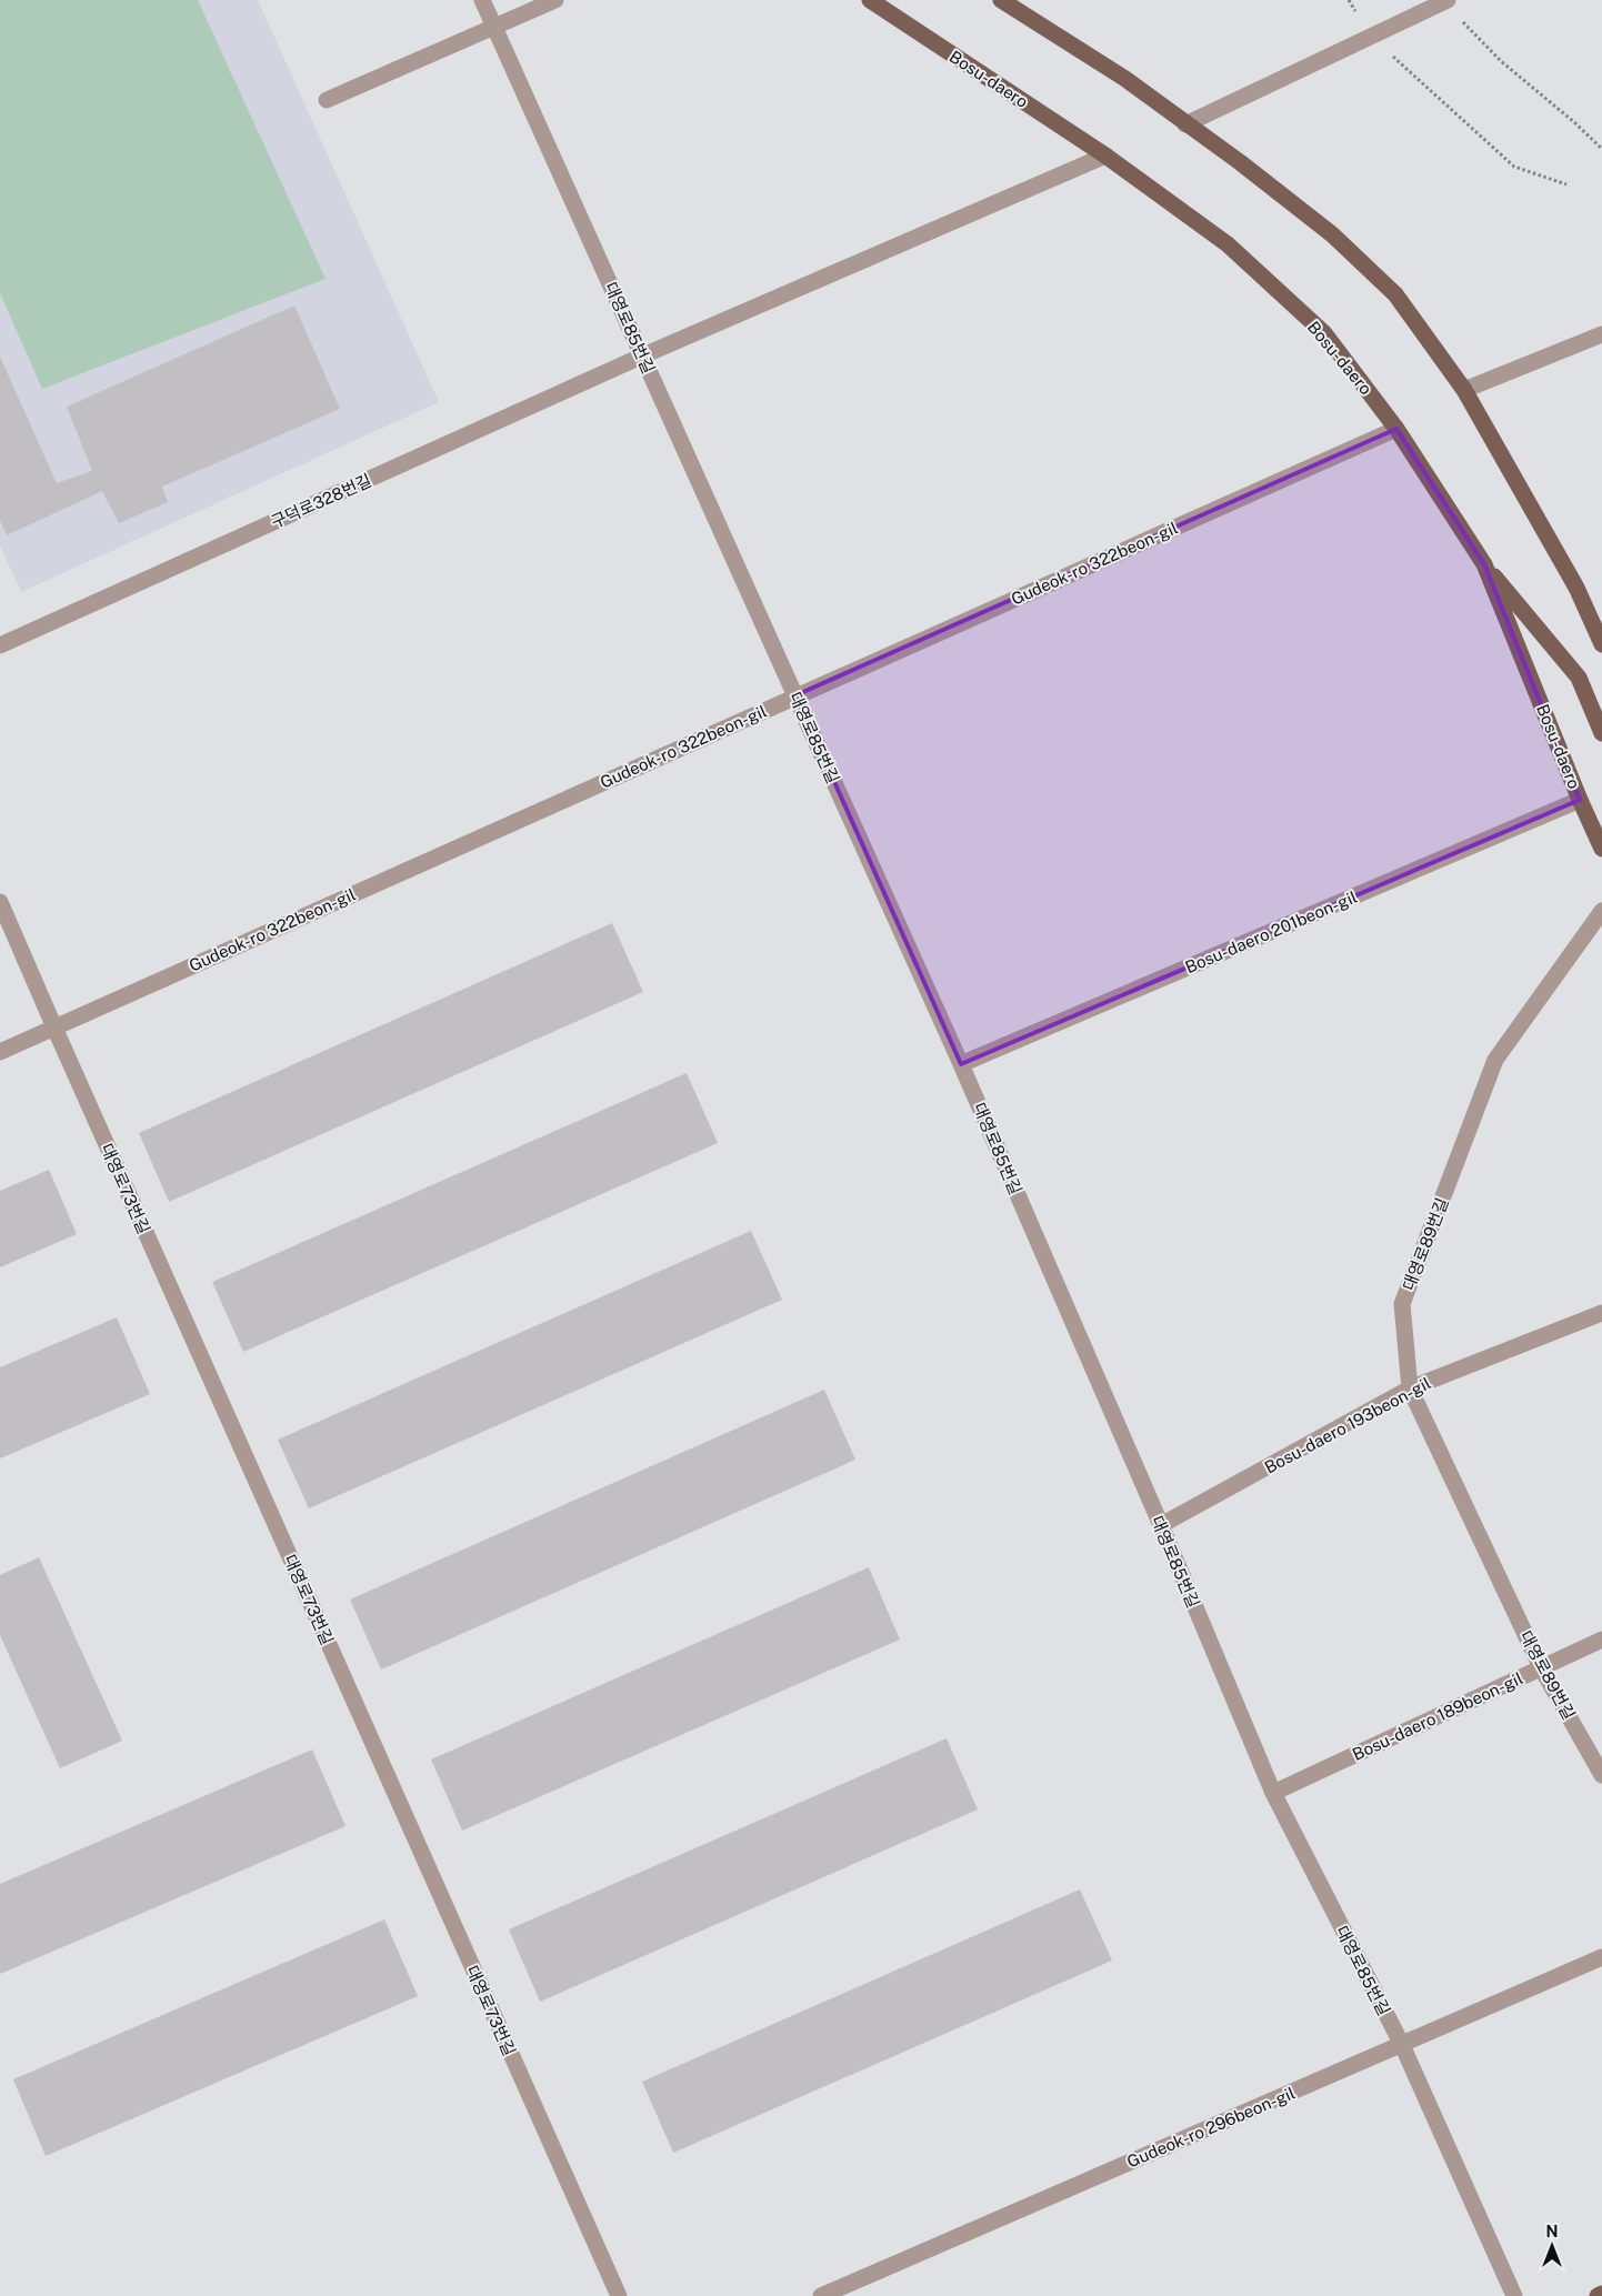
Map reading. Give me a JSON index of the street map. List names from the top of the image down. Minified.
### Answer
{"streets":{"main road":["Bosu-daero"],"street":["대영로85번길","구덕로328번길","Gudeok-ro 322beon-gil","Bosu-daero 201beon-gil","대영로73번길","대영로89번길","Bosu-daero 193beon-gil","Bosu-daero 189beon-gil","Gudeok-ro 296beon-gil"]},"crossings":[["Bosu-daero","구덕로328번길"],["Bosu-daero","Gudeok-ro 322beon-gil"],["Bosu-daero","Bosu-daero 201beon-gil"],["대영로85번길","구덕로328번길"],["대영로85번길","Gudeok-ro 322beon-gil"],["대영로85번길","Bosu-daero 201beon-gil"],["대영로85번길","Bosu-daero 193beon-gil"],["대영로85번길","Bosu-daero 189beon-gil"],["대영로85번길","Gudeok-ro 296beon-gil"],["Gudeok-ro 322beon-gil","대영로73번길"],["대영로89번길","Bosu-daero 193beon-gil"],["대영로89번길","Bosu-daero 189beon-gil"]],"north":"top"}
